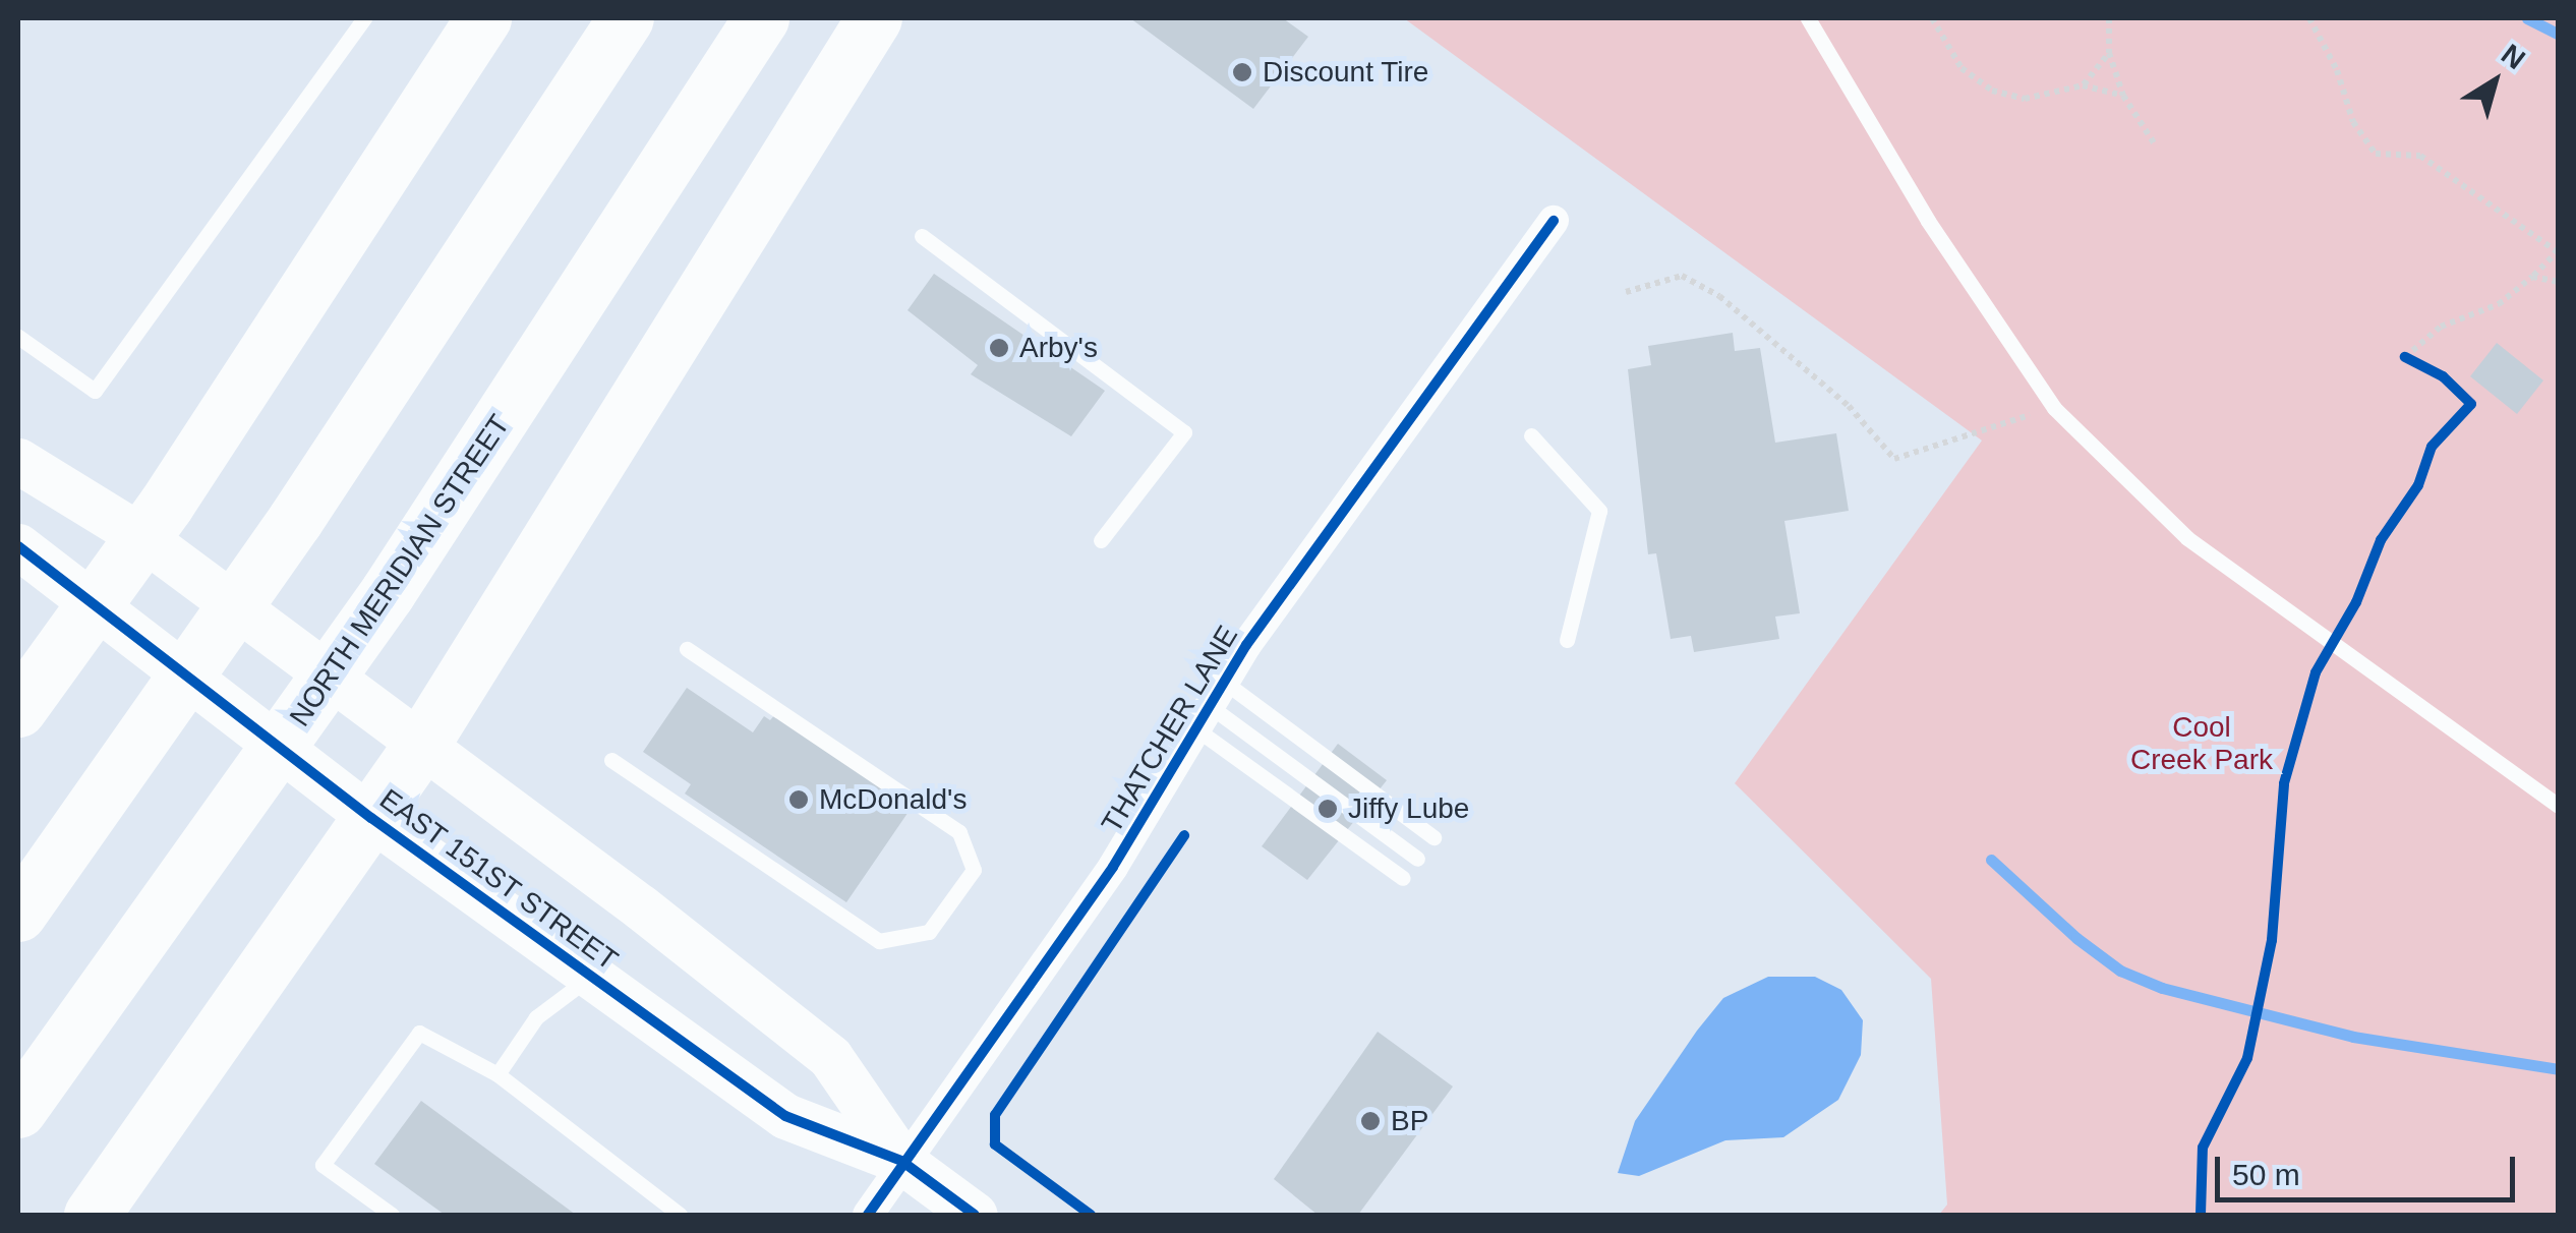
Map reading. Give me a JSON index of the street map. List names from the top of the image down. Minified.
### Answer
{"streets":{"highway":["NORTH MERIDIAN STREET"],"street":["THATCHER LANE","EAST 151ST STREET"]},"crossings":[["THATCHER LANE","EAST 151ST STREET"]],"parks":["Cool Creek Park"],"places":["Discount Tire","Arby's","McDonald's","Jiffy Lube","BP"],"scale_bar":"50 m","north":"top right"}
